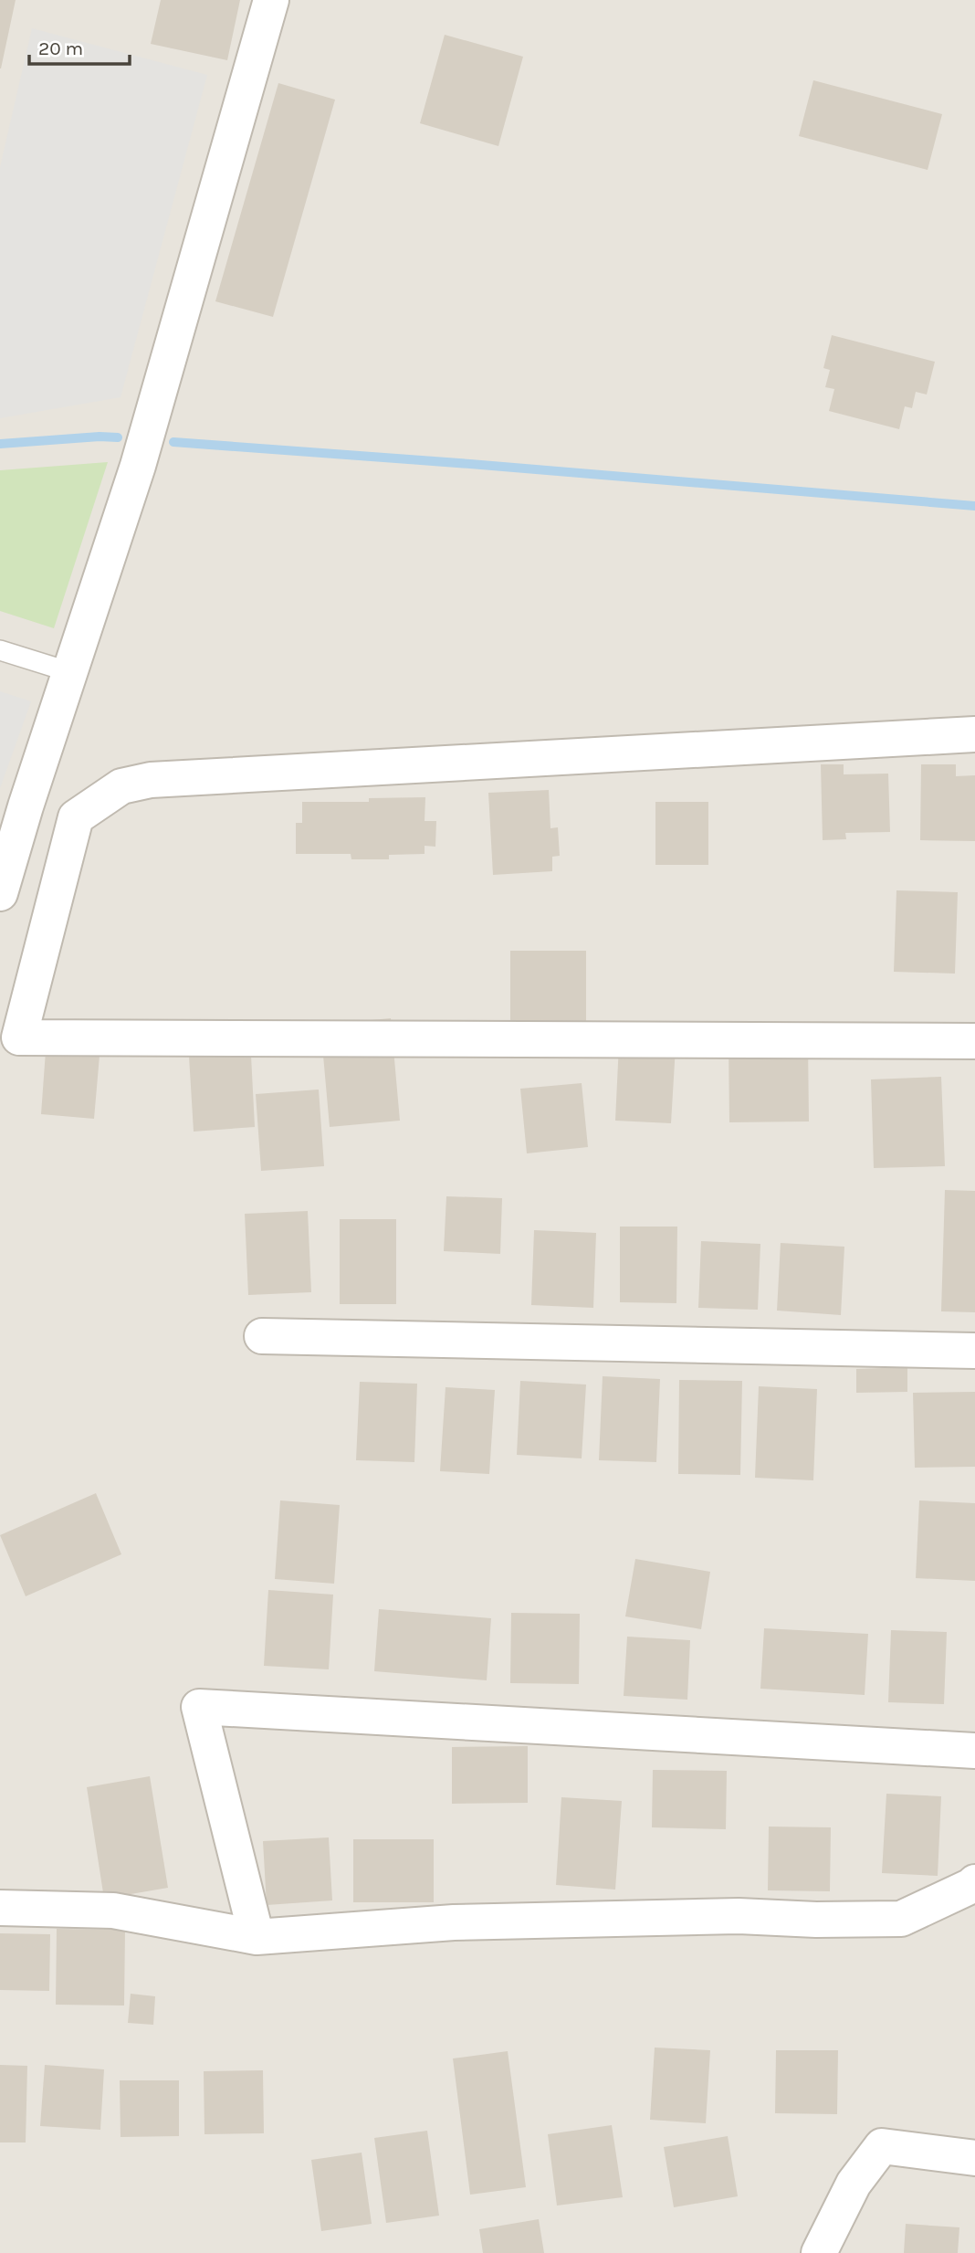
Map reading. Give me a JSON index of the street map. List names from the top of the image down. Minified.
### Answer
{"scale_bar":"20 m"}
